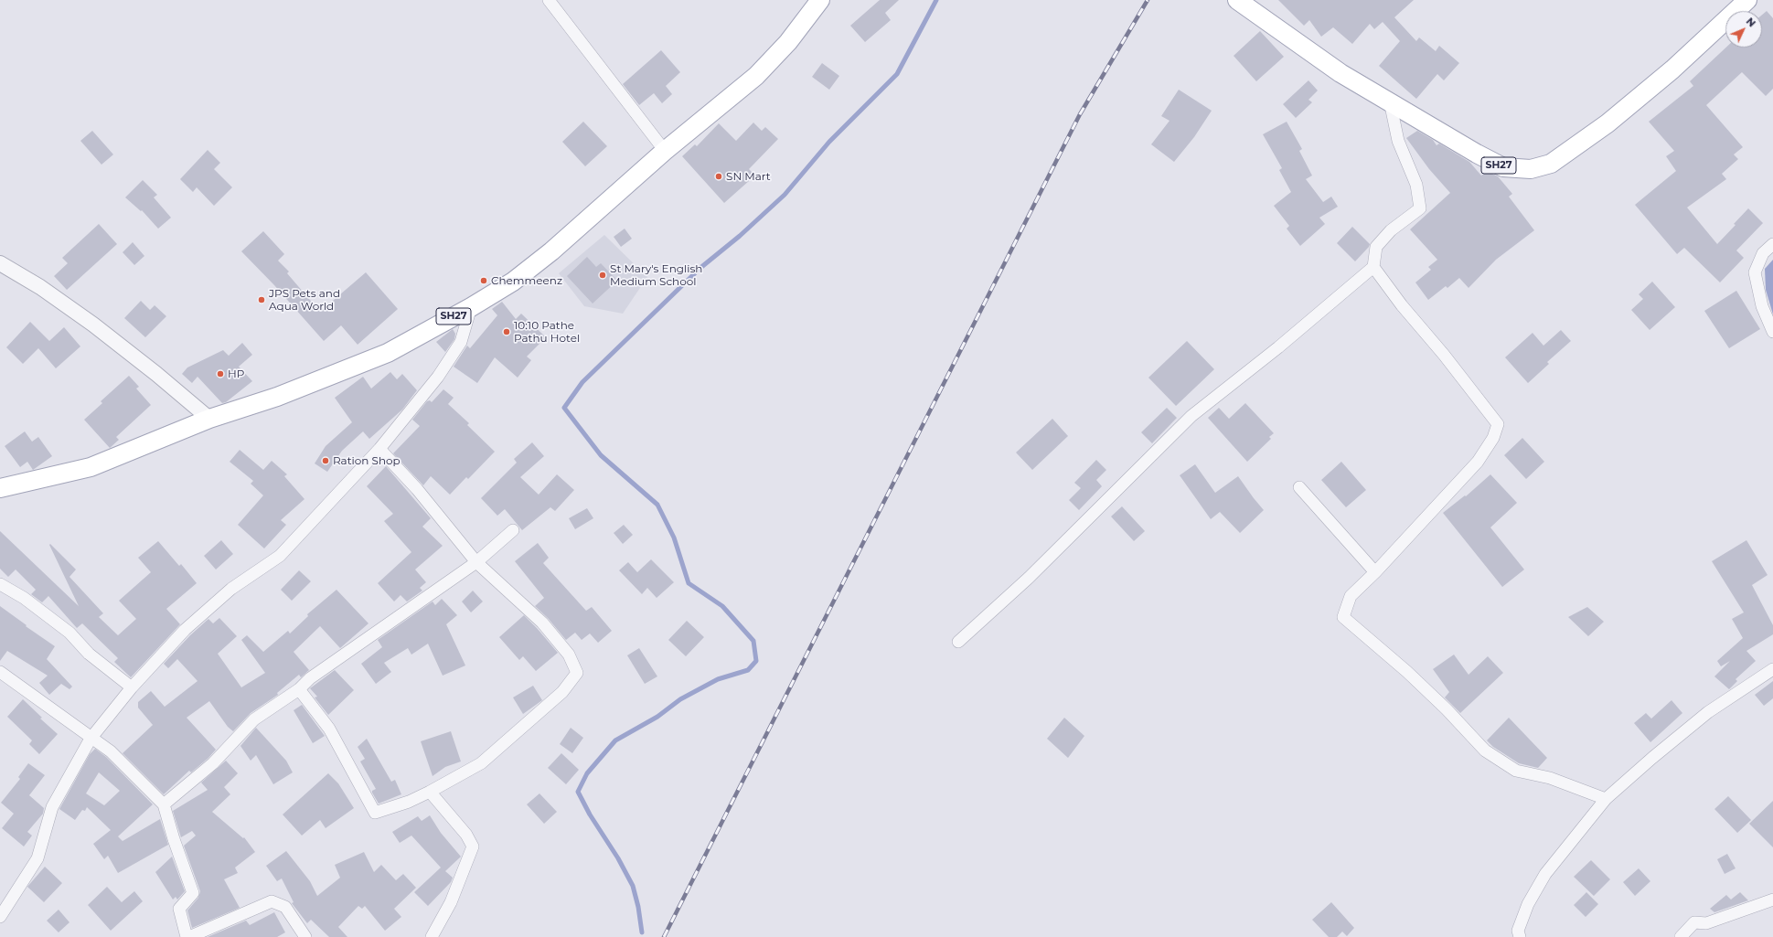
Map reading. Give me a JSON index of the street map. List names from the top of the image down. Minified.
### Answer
{"streets":{"main road":["SH27"]},"places":["SN Mart","St Mary's English Medium School","Chemmeenz","JPS Pets and Aqua World","10:10 Pathe Pathu Hotel","HP","Ration Shop"],"north":"top right"}
